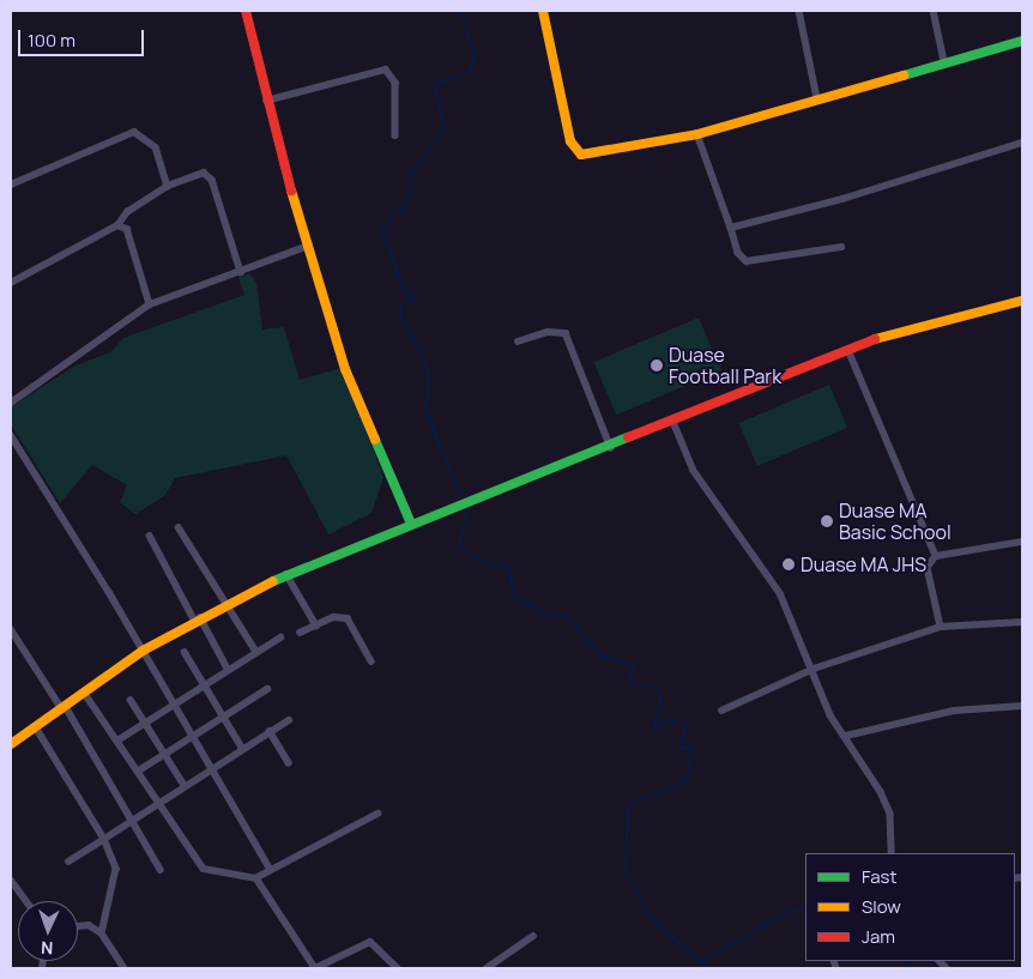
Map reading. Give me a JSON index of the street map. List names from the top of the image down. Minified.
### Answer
{"places":["Duase Football Park","Duase MA Basic School","Duase MA JHS"],"legend":["Fast","Slow","Jam"],"scale_bar":"100 m","north":"bottom"}
